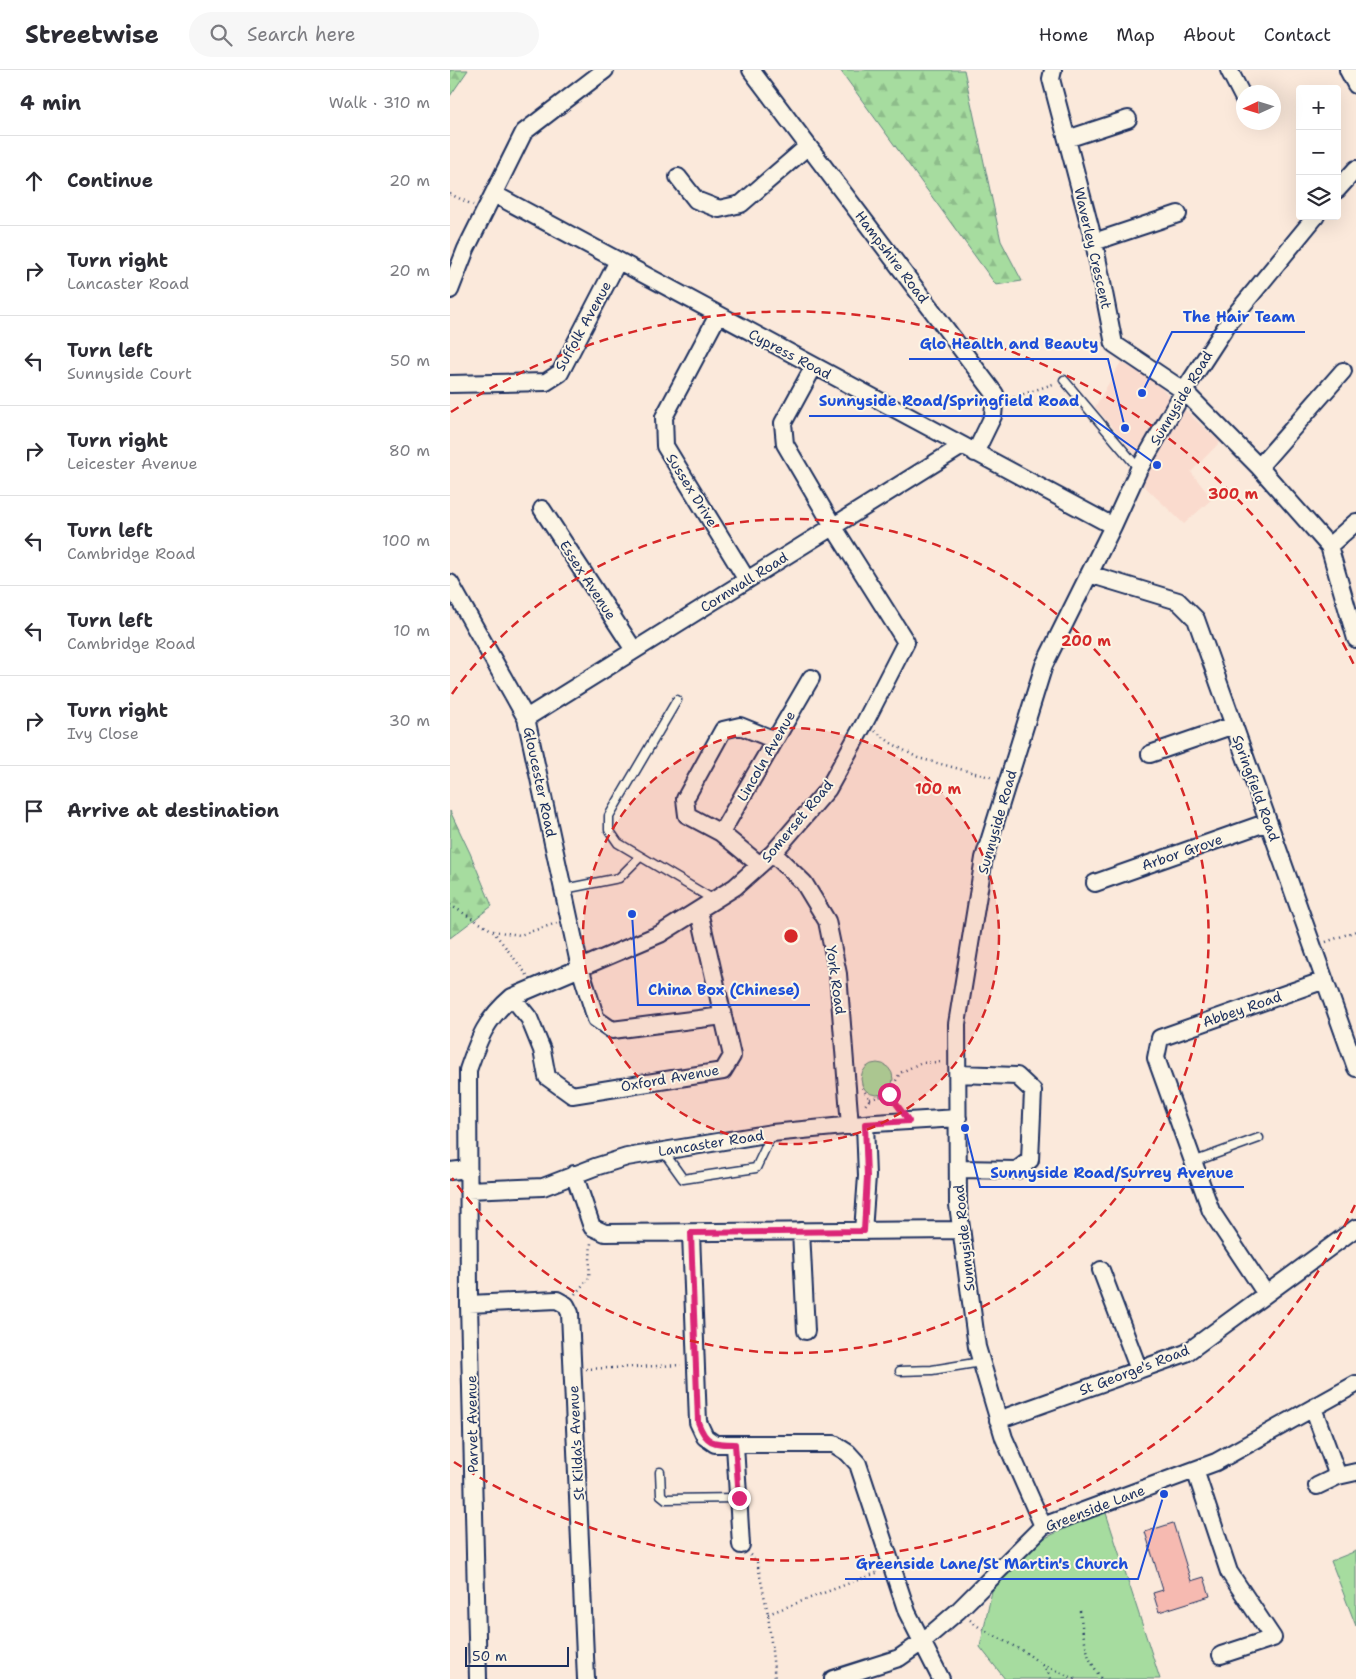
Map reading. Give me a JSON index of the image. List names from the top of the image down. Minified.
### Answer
{"streets":{"street":["Waverley Crescent","Hampshire Road","Suffolk Avenue","Cypress Road","Sunnyside Road","Sussex Drive","Essex Avenue","Cornwall Road","Lincoln Avenue","Gloucester Road","Springfield Road","Somerset Road","Arbor Grove","York Road","Abbey Road","Oxford Avenue","Lancaster Road","St George's Road","Parvet Avenue","St Kilda's Avenue","Greenside Lane"]},"crossings":[["Waverley Crescent","Sunnyside Road"],["Suffolk Avenue","Cypress Road"],["Cypress Road","Sunnyside Road"],["Cypress Road","Sussex Drive"],["Cypress Road","Cornwall Road"],["Cypress Road","Somerset Road"],["Sunnyside Road","Springfield Road"],["Sunnyside Road","Lancaster Road"],["Sunnyside Road","St George's Road"],["Sunnyside Road","Greenside Lane"],["Sussex Drive","Cornwall Road"],["Essex Avenue","Cornwall Road"],["Cornwall Road","Gloucester Road"],["Cornwall Road","Somerset Road"],["Gloucester Road","Somerset Road"],["Gloucester Road","Oxford Avenue"],["Springfield Road","Arbor Grove"],["Springfield Road","Abbey Road"],["Somerset Road","York Road"],["Somerset Road","Oxford Avenue"],["Somerset Road","Parvet Avenue"],["York Road","Lancaster Road"],["Lancaster Road","Parvet Avenue"]],"places":["The Hair Team","Glo Health and Beauty","Sunnyside Road/Springfield Road","China Box (Chinese)","Sunnyside Road/Surrey Avenue","Greenside Lane/St Martin's Church"],"scale_bar":"50 m","north":"left","page":{"header":"Streetwise","search":"Search here","nav":["Home","Map","About","Contact"],"heading":["4 min","Walk · 310 m"],"map_buttons":["+","−"],"list":[["Continue","20 m"],["Turn right","Lancaster Road","20 m"],["Turn left","Sunnyside Court","50 m"],["Turn right","Leicester Avenue","80 m"],["Turn left","Cambridge Road","100 m"],["Turn left","Cambridge Road","10 m"],["Turn right","Ivy Close","30 m"],"Arrive at destination"],"scale":"50 m"},"rings":["300 m","200 m","100 m"]}
